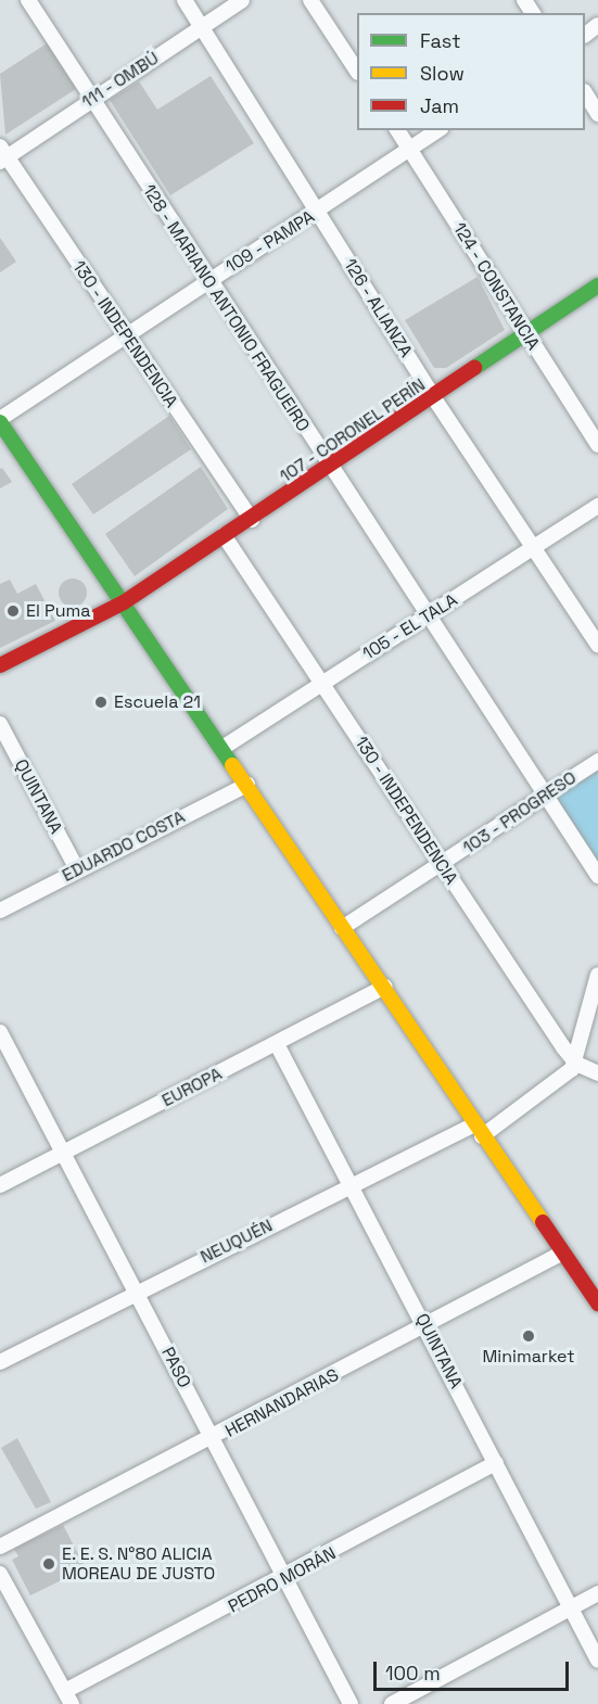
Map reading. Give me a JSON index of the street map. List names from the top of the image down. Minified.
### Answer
{"streets":{"main road":["107 - CORONEL PERÍN"],"street":["111 - OMBÚ","109 - PAMPA","124 - CONSTANCIA","128 - MARIANO ANTONIO FRAGUEIRO","126 - ALIANZA","130 - INDEPENDENCIA","105 - EL TALA","QUINTANA","103 - PROGRESO","EDUARDO COSTA","EUROPA","NEUQUÉN","PASO","HERNANDARIAS","PEDRO MORÁN"]},"crossings":[["111 - OMBÚ","128 - MARIANO ANTONIO FRAGUEIRO"],["111 - OMBÚ","126 - ALIANZA"],["111 - OMBÚ","130 - INDEPENDENCIA"],["109 - PAMPA","124 - CONSTANCIA"],["109 - PAMPA","128 - MARIANO ANTONIO FRAGUEIRO"],["109 - PAMPA","126 - ALIANZA"],["109 - PAMPA","130 - INDEPENDENCIA"],["124 - CONSTANCIA","107 - CORONEL PERÍN"],["128 - MARIANO ANTONIO FRAGUEIRO","107 - CORONEL PERÍN"],["128 - MARIANO ANTONIO FRAGUEIRO","105 - EL TALA"],["128 - MARIANO ANTONIO FRAGUEIRO","103 - PROGRESO"],["126 - ALIANZA","107 - CORONEL PERÍN"],["126 - ALIANZA","105 - EL TALA"],["130 - INDEPENDENCIA","107 - CORONEL PERÍN"],["130 - INDEPENDENCIA","105 - EL TALA"],["130 - INDEPENDENCIA","103 - PROGRESO"],["130 - INDEPENDENCIA","NEUQUÉN"],["QUINTANA","EDUARDO COSTA"],["QUINTANA","EUROPA"],["QUINTANA","NEUQUÉN"],["QUINTANA","HERNANDARIAS"],["QUINTANA","PEDRO MORÁN"],["EUROPA","PASO"],["NEUQUÉN","PASO"],["PASO","HERNANDARIAS"],["PASO","PEDRO MORÁN"]],"places":["El Puma","Escuela 21","Minimarket","E. E. S. N°80 ALICIA MOREAU DE JUSTO"],"legend":["Fast","Slow","Jam"],"scale_bar":"100 m"}
